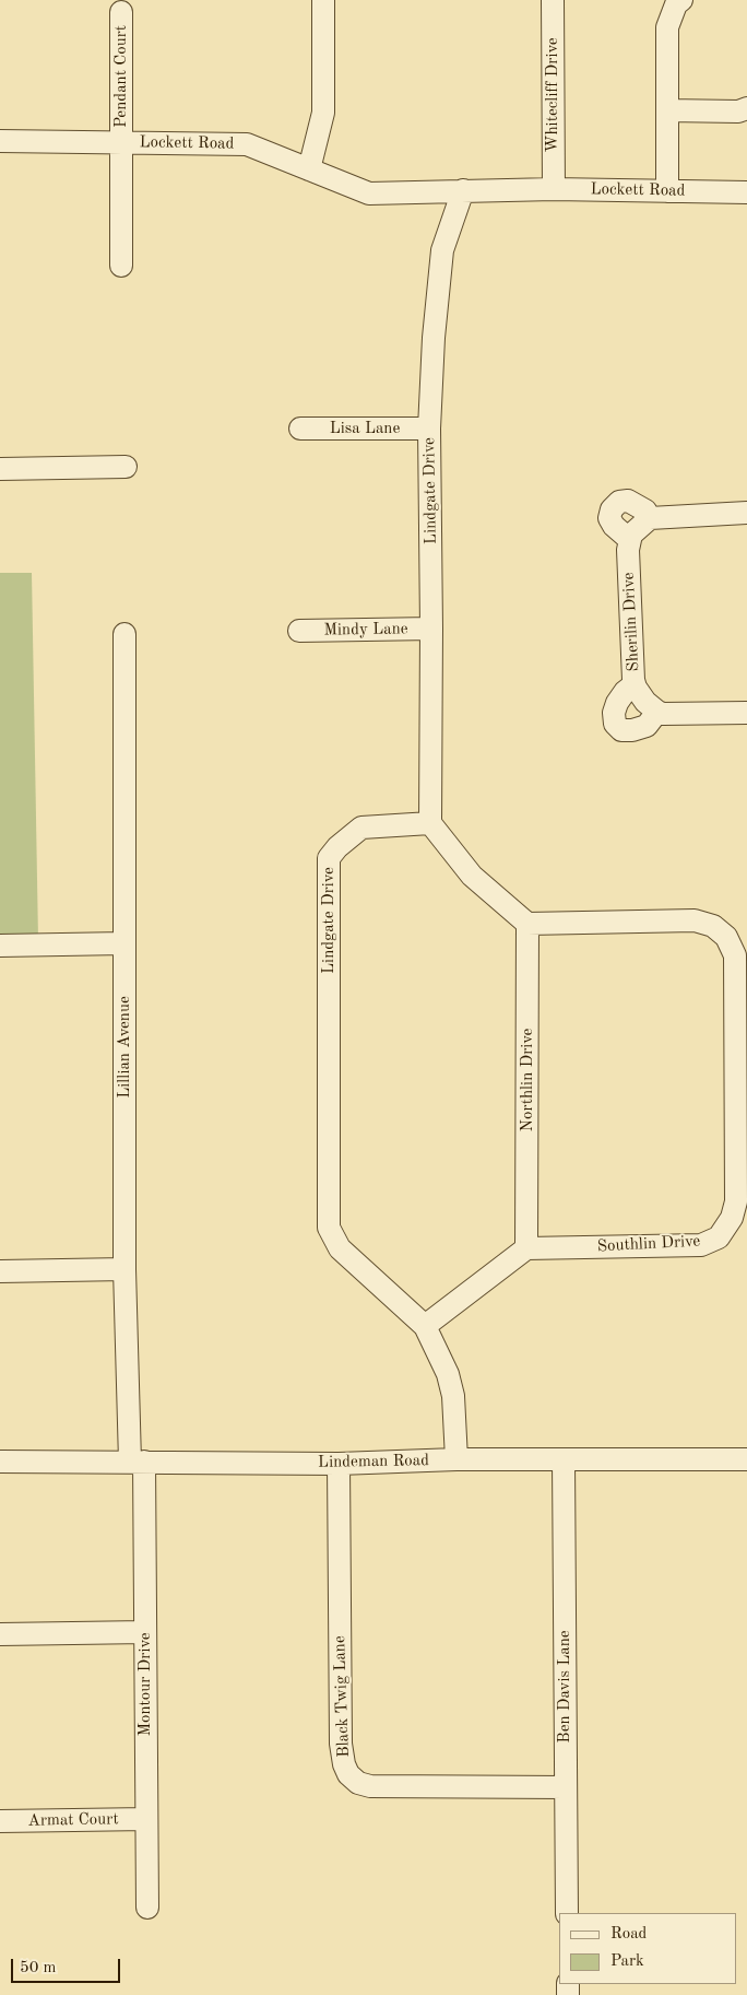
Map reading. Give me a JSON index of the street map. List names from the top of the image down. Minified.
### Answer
{"streets":{"street":["Pendant Court","Whitecliff Drive","Lockett Road","Lisa Lane","Lindgate Drive","Sherilin Drive","Mindy Lane","Lillian Avenue","Northlin Drive","Southlin Drive","Lindeman Road","Montour Drive","Ben Davis Lane","Black Twig Lane","Armat Court"]},"crossings":[["Pendant Court","Lockett Road"],["Whitecliff Drive","Lockett Road"],["Lockett Road","Lindgate Drive"],["Lisa Lane","Lindgate Drive"],["Lindgate Drive","Mindy Lane"],["Lindgate Drive","Lindeman Road"],["Lillian Avenue","Lindeman Road"],["Lillian Avenue","Montour Drive"],["Northlin Drive","Southlin Drive"],["Lindeman Road","Montour Drive"],["Lindeman Road","Ben Davis Lane"],["Lindeman Road","Black Twig Lane"],["Montour Drive","Armat Court"],["Ben Davis Lane","Black Twig Lane"]],"legend":["Road","Park"],"scale_bar":"50 m"}
